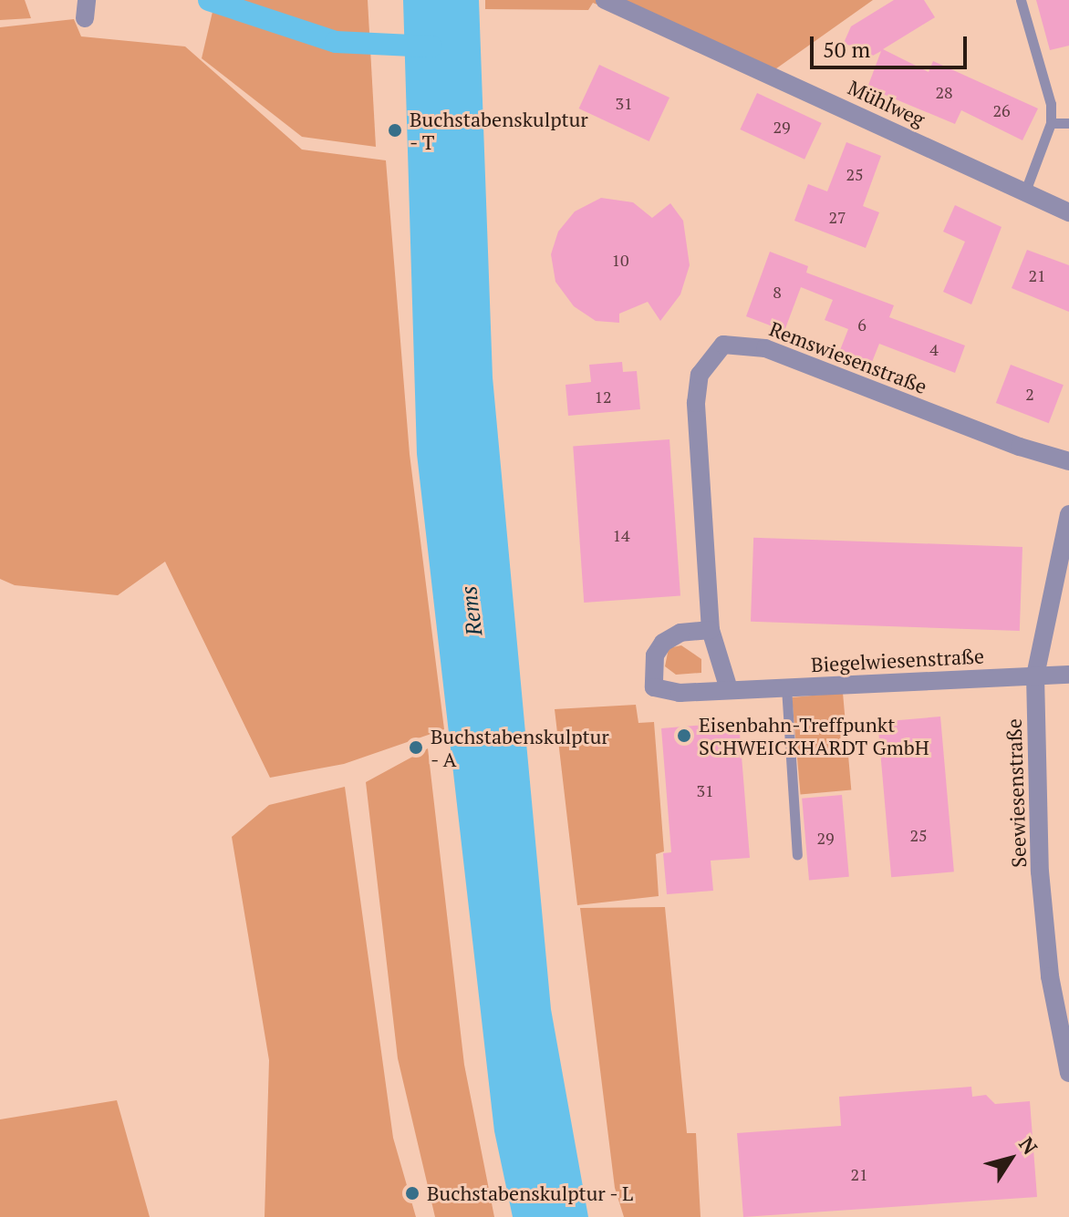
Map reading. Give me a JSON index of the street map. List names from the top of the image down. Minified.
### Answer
{"streets":{"street":["Mühlweg","Remswiesenstraße","Biegelwiesenstraße","Seewiesenstraße"]},"crossings":[["Remswiesenstraße","Biegelwiesenstraße"],["Biegelwiesenstraße","Seewiesenstraße"]],"water":["Rems"],"places":["Buchstabenskulptur - T","Eisenbahn-Treffpunkt SCHWEICKHARDT GmbH","Buchstabenskulptur - A","Buchstabenskulptur - L"],"house_numbers":["28","31","26","29","25","27","10","21","8","6","4","2","12","14","31","25","29","21"],"scale_bar":"50 m","north":"top right"}
